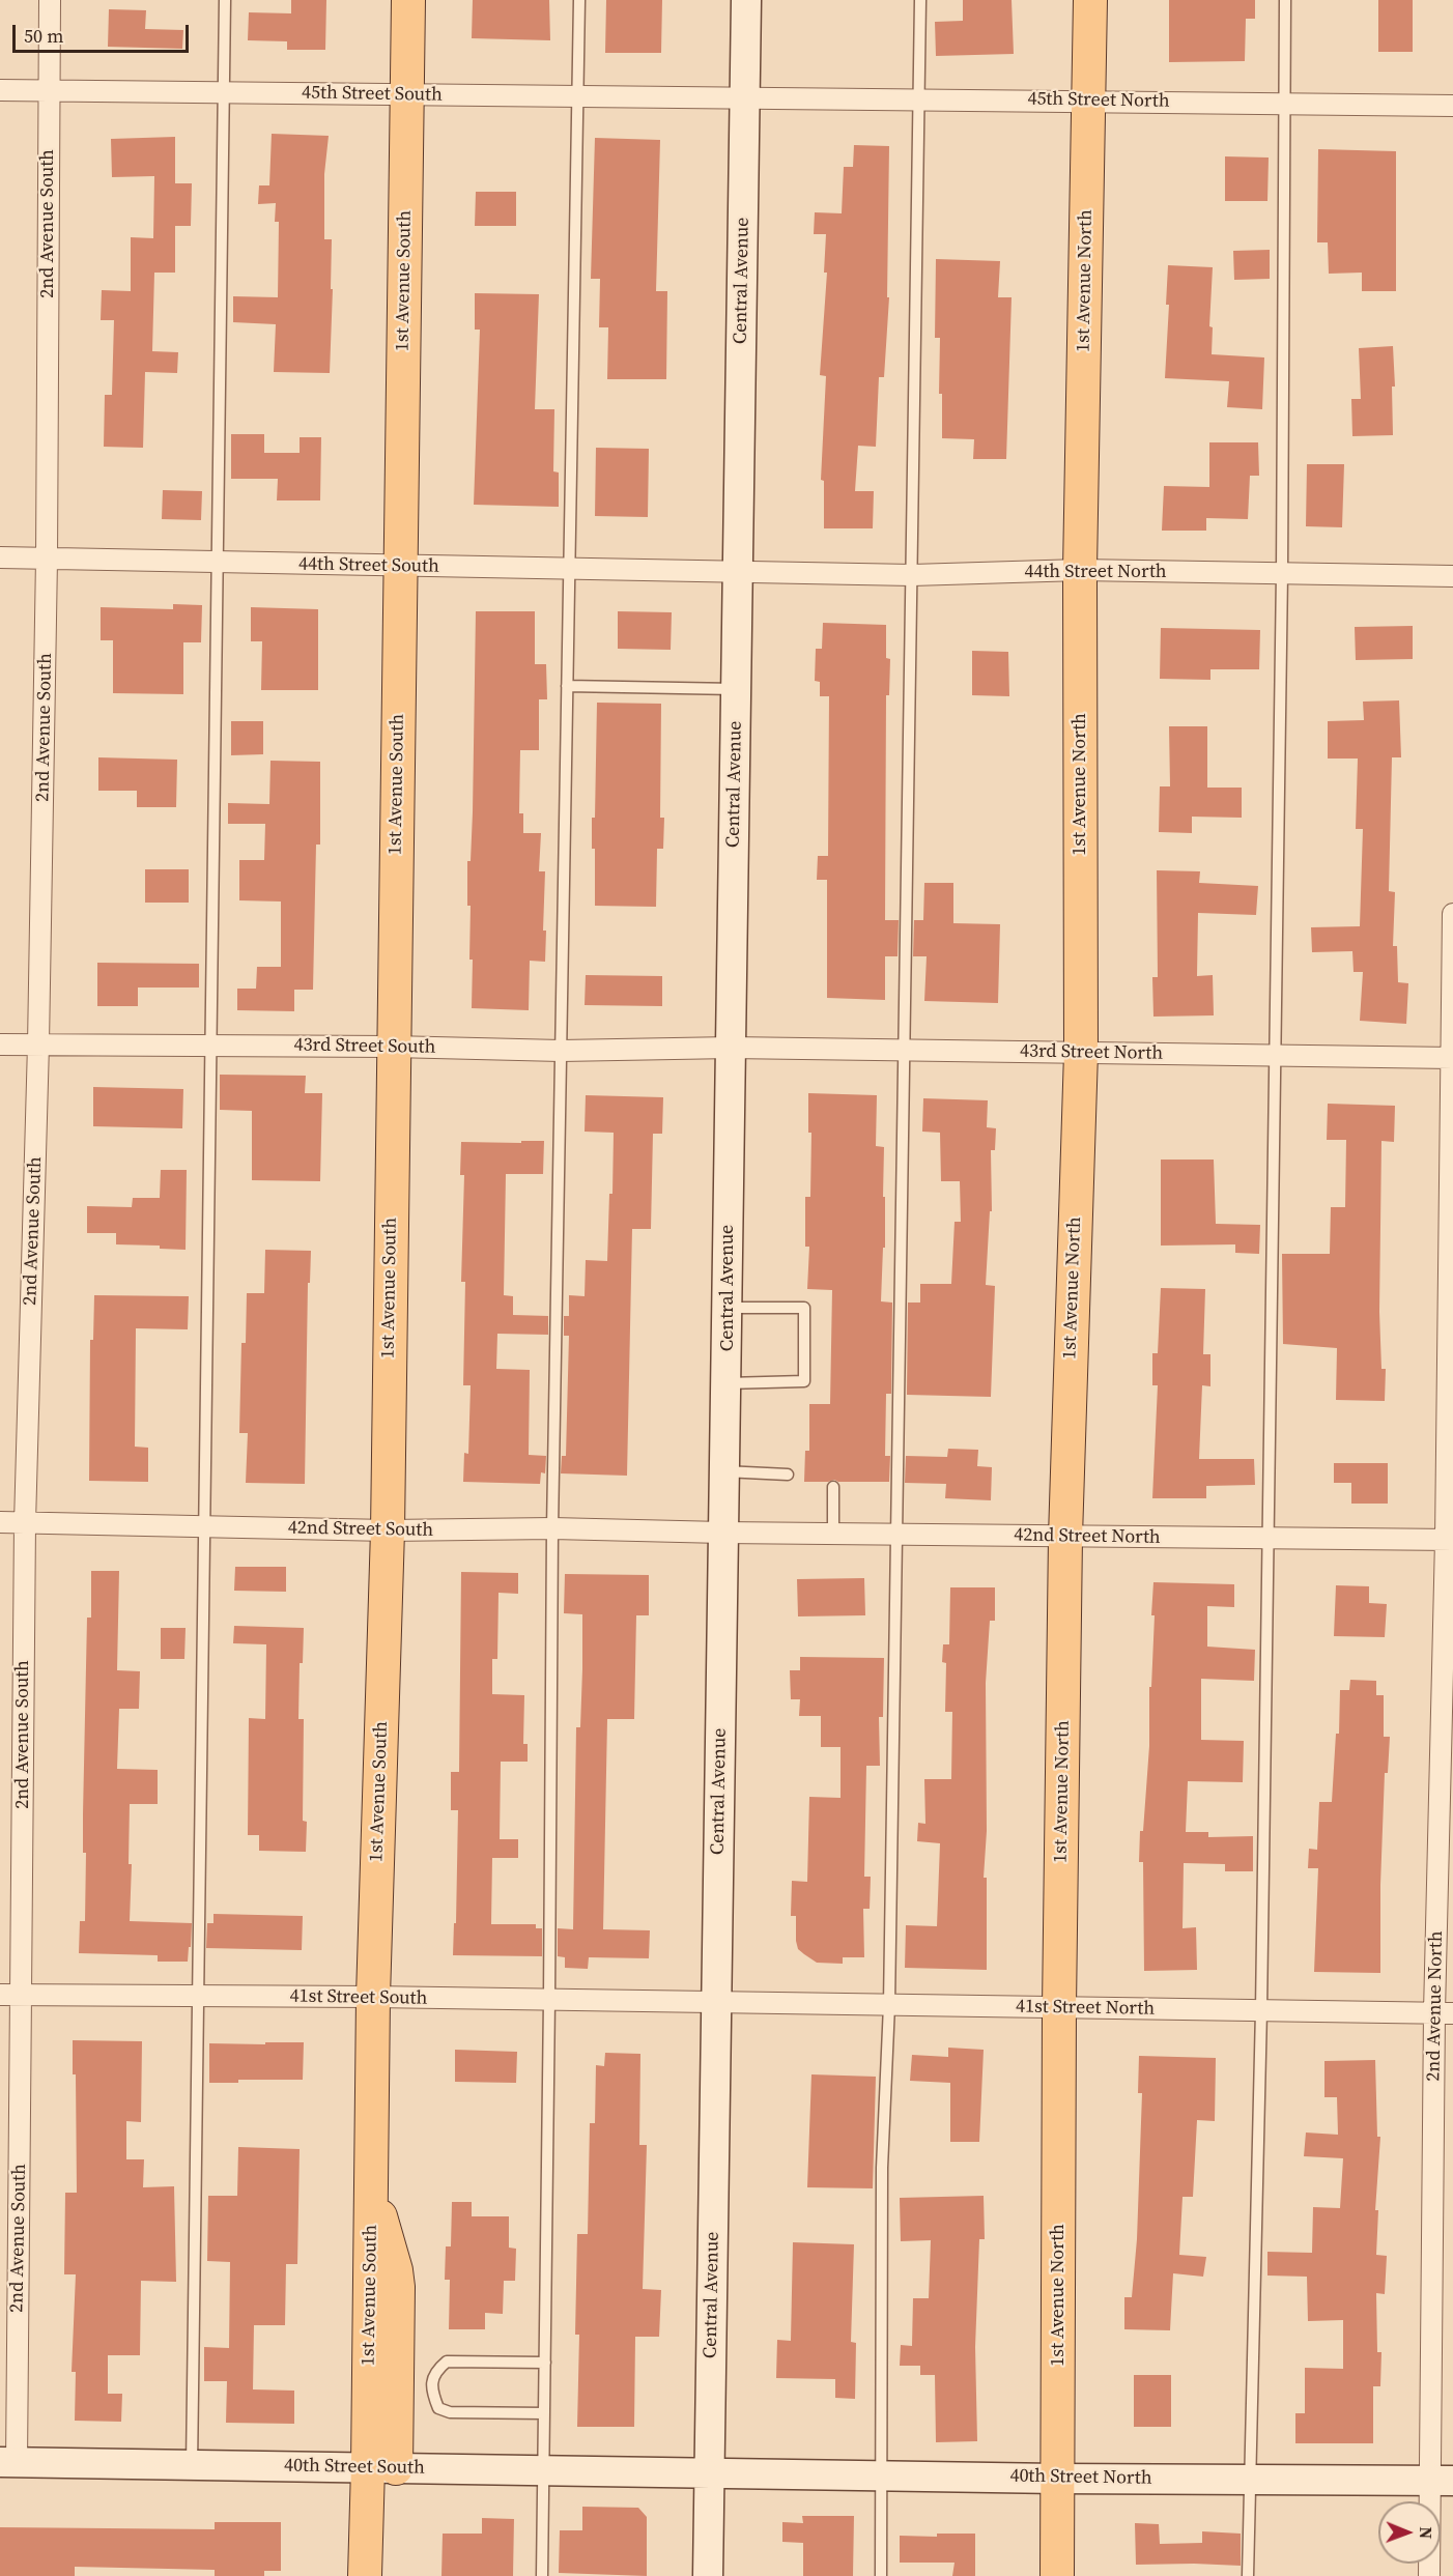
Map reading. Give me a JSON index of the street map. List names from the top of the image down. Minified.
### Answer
{"streets":{"main road":["1st Avenue South","Central Avenue","1st Avenue North","40th Street South","40th Street North"],"street":["45th Street South","45th Street North","2nd Avenue South","44th Street South","44th Street North","43rd Street South","43rd Street North","42nd Street South","42nd Street North","41st Street South","2nd Avenue North","41st Street North"]},"crossings":[["45th Street South","45th Street North"],["45th Street South","2nd Avenue South"],["45th Street South","1st Avenue South"],["45th Street South","Central Avenue"],["45th Street North","Central Avenue"],["45th Street North","1st Avenue North"],["2nd Avenue South","44th Street South"],["2nd Avenue South","43rd Street South"],["2nd Avenue South","42nd Street South"],["2nd Avenue South","41st Street South"],["2nd Avenue South","40th Street South"],["1st Avenue South","44th Street South"],["1st Avenue South","43rd Street South"],["1st Avenue South","42nd Street South"],["1st Avenue South","41st Street South"],["1st Avenue South","40th Street South"],["Central Avenue","44th Street South"],["Central Avenue","44th Street North"],["Central Avenue","43rd Street South"],["Central Avenue","43rd Street North"],["Central Avenue","42nd Street South"],["Central Avenue","42nd Street North"],["Central Avenue","41st Street South"],["Central Avenue","41st Street North"],["Central Avenue","40th Street South"],["Central Avenue","40th Street North"],["1st Avenue North","44th Street North"],["1st Avenue North","43rd Street North"],["1st Avenue North","42nd Street North"],["1st Avenue North","41st Street North"],["1st Avenue North","40th Street North"],["44th Street South","44th Street North"],["43rd Street South","43rd Street North"],["43rd Street North","2nd Avenue North"],["42nd Street South","42nd Street North"],["42nd Street North","2nd Avenue North"],["41st Street South","41st Street North"],["2nd Avenue North","41st Street North"],["2nd Avenue North","40th Street North"],["40th Street South","40th Street North"]],"scale_bar":"50 m","north":"right"}
